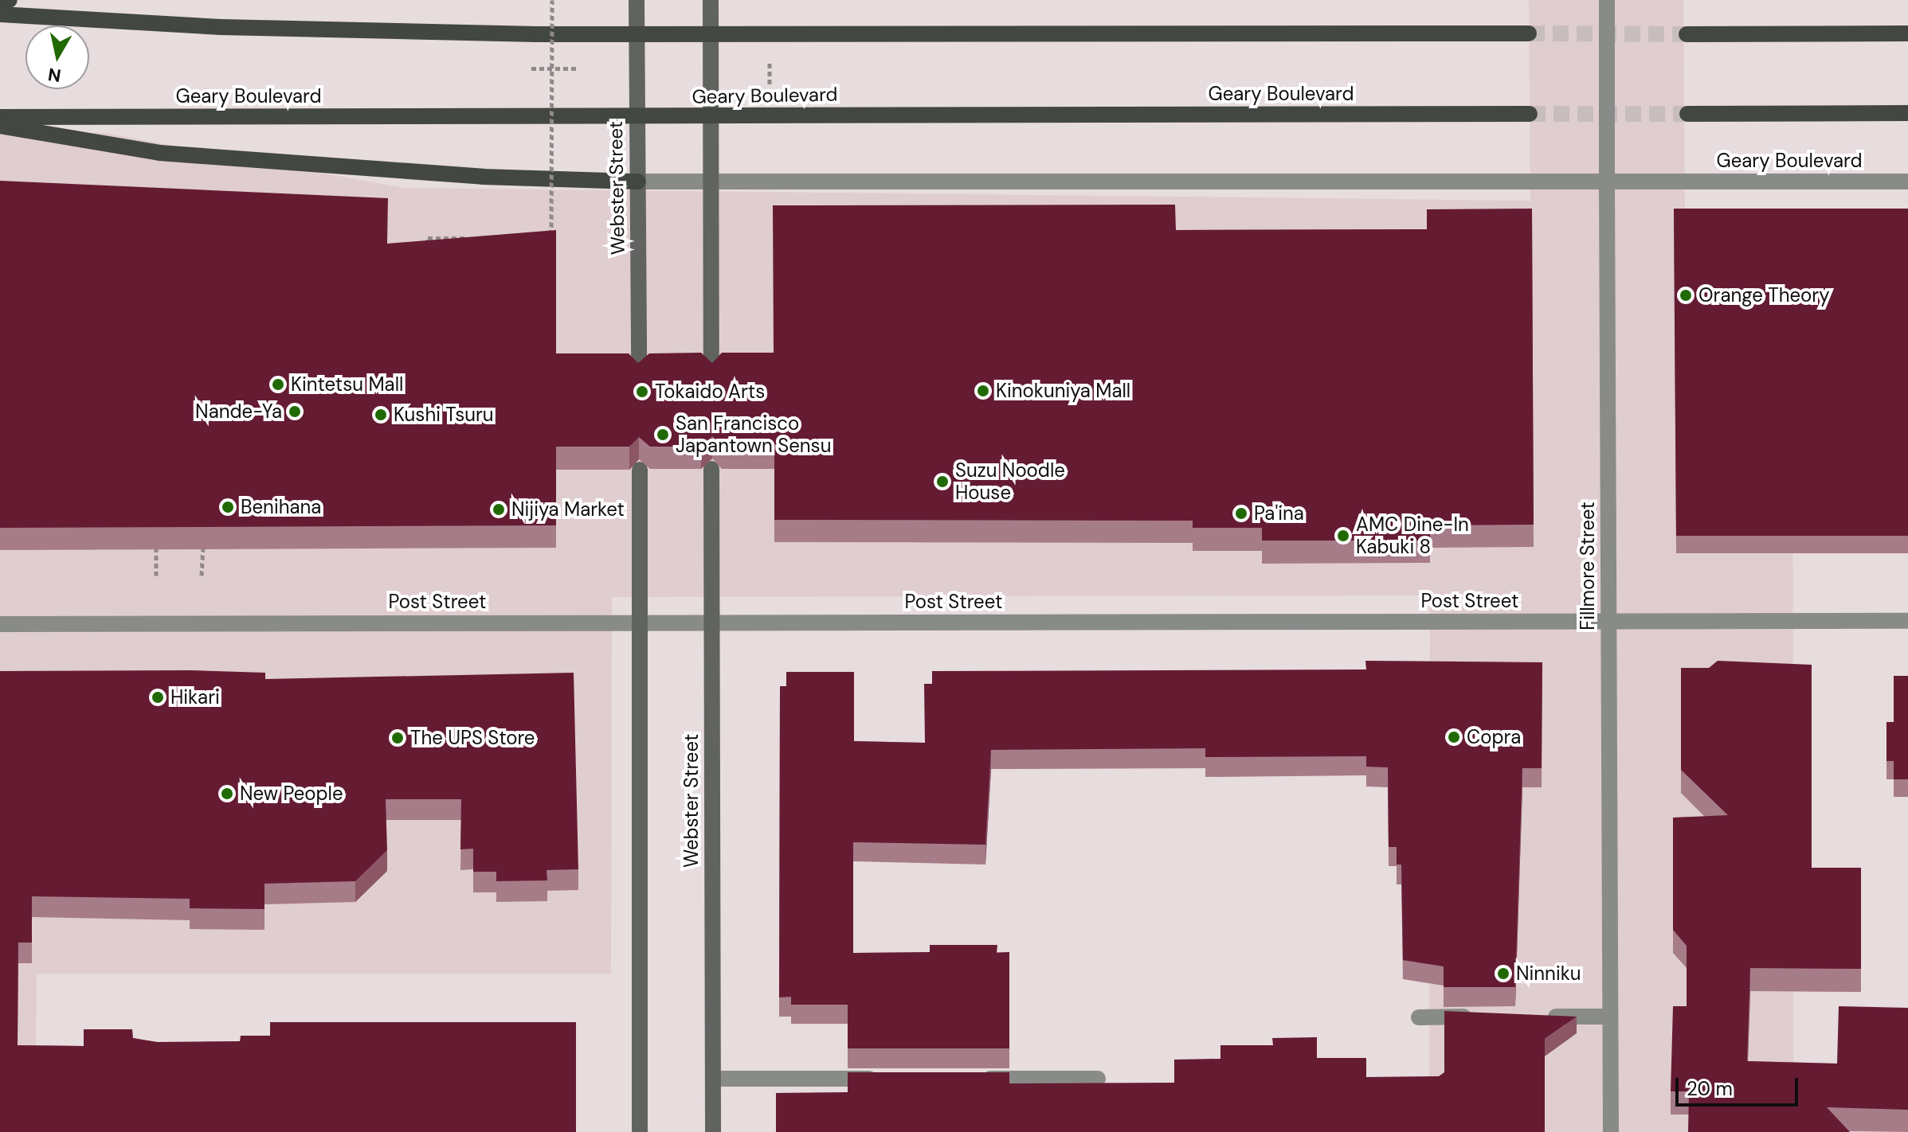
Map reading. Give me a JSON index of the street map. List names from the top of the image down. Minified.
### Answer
{"streets":{"main road":["Geary Boulevard","Webster Street"],"street":["Fillmore Street","Post Street"]},"crossings":[["Geary Boulevard","Webster Street"],["Geary Boulevard","Fillmore Street"],["Webster Street","Post Street"],["Fillmore Street","Post Street"]],"places":["Orange Theory","Kintetsu Mall","Kinokuniya Mall","Tokaido Arts","Nande-Ya","Kushi Tsuru","San Francisco Japantown Sensu","Suzu Noodle House","Benihana","Nijiya Market","Pa'ina","AMC Dine-In Kabuki 8","Hikari","Copra","The UPS Store","New People","Ninniku"],"scale_bar":"20 m","north":"bottom"}
